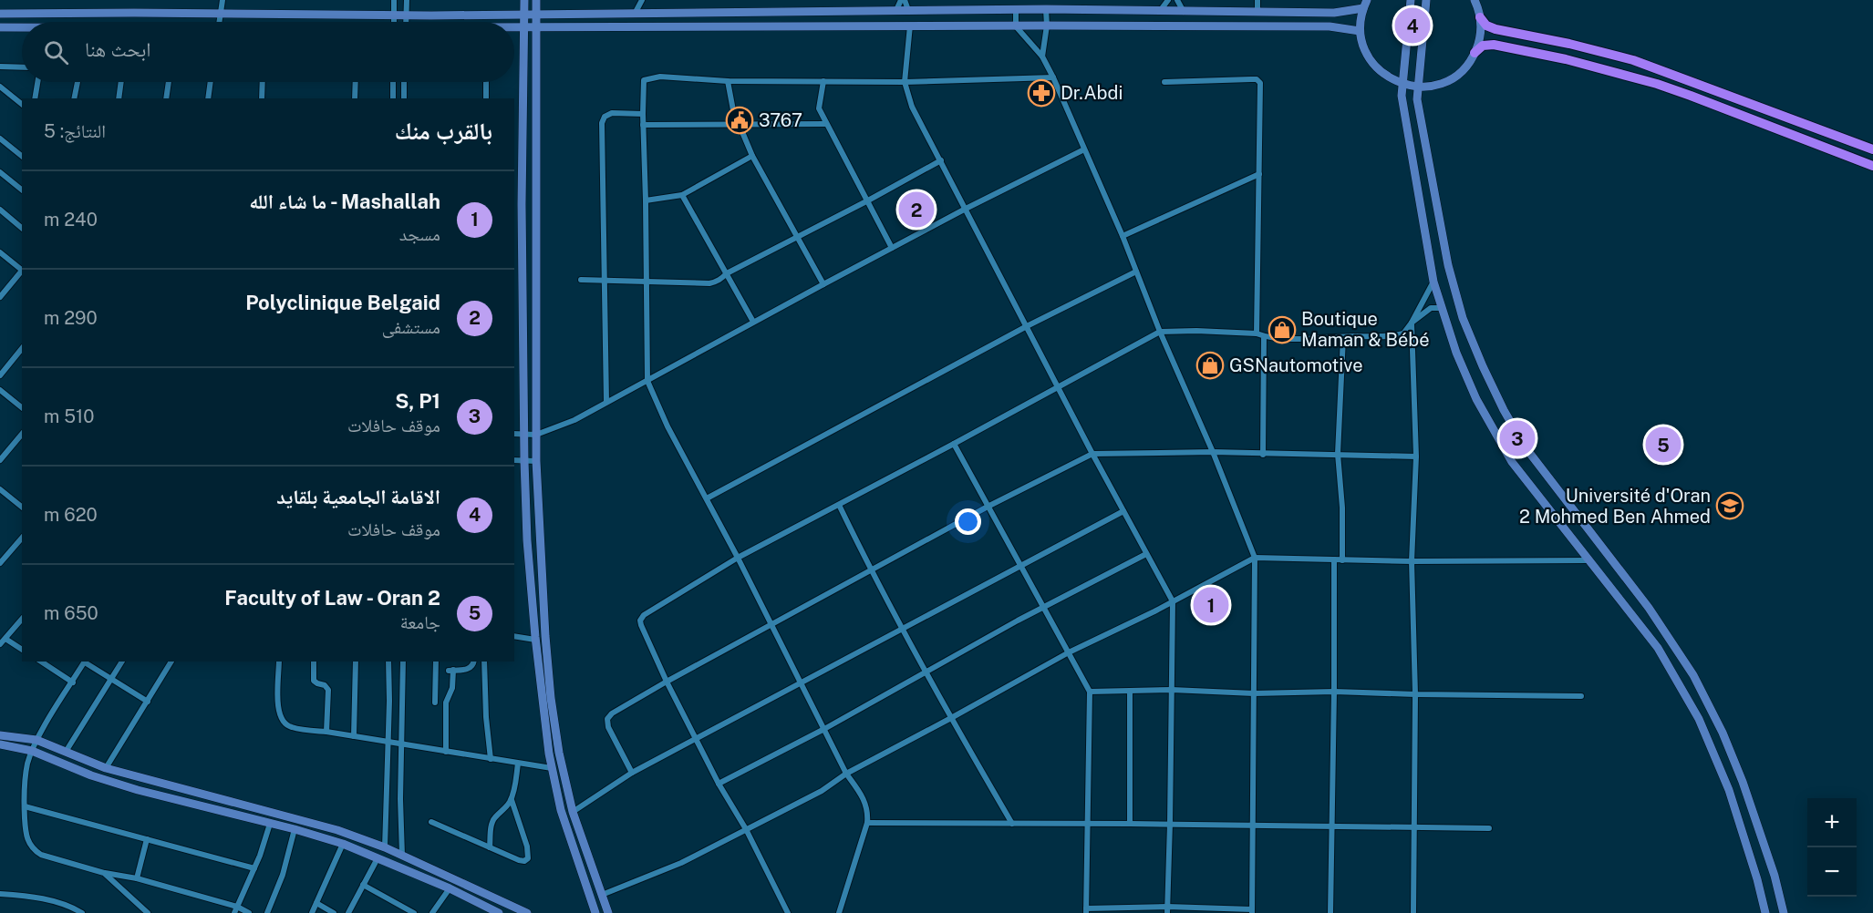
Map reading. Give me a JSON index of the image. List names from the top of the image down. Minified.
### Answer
{"places":{"pharmacy":["Dr.Abdi"],"public building":["3767"],"shop":["Boutique Maman & Bébé","GSNautomotive"],"school or university":["Université d'Oran 2 Mohmed Ben Ahmed"]},"page":{"pins":["4","2","3","5","1"],"search":"ابحث هنا","heading":["بالقرب منك","النتائج: 5"],"list":[{"mark":"1","name":"Mashallah - ما شاء الله","note":"مسجد","value":"240 m"},{"mark":"2","name":"Polyclinique Belgaid","note":"مستشفى","value":"290 m"},{"mark":"3","name":"S, P1","note":"موقف حافلات","value":"510 m"},{"mark":"4","name":"الاقامة الجامعية بلقايد","note":"موقف حافلات","value":"620 m"},{"mark":"5","name":"Faculty of Law - Oran 2","note":"جامعة","value":"650 m"}],"map_buttons":["+","−"]}}
